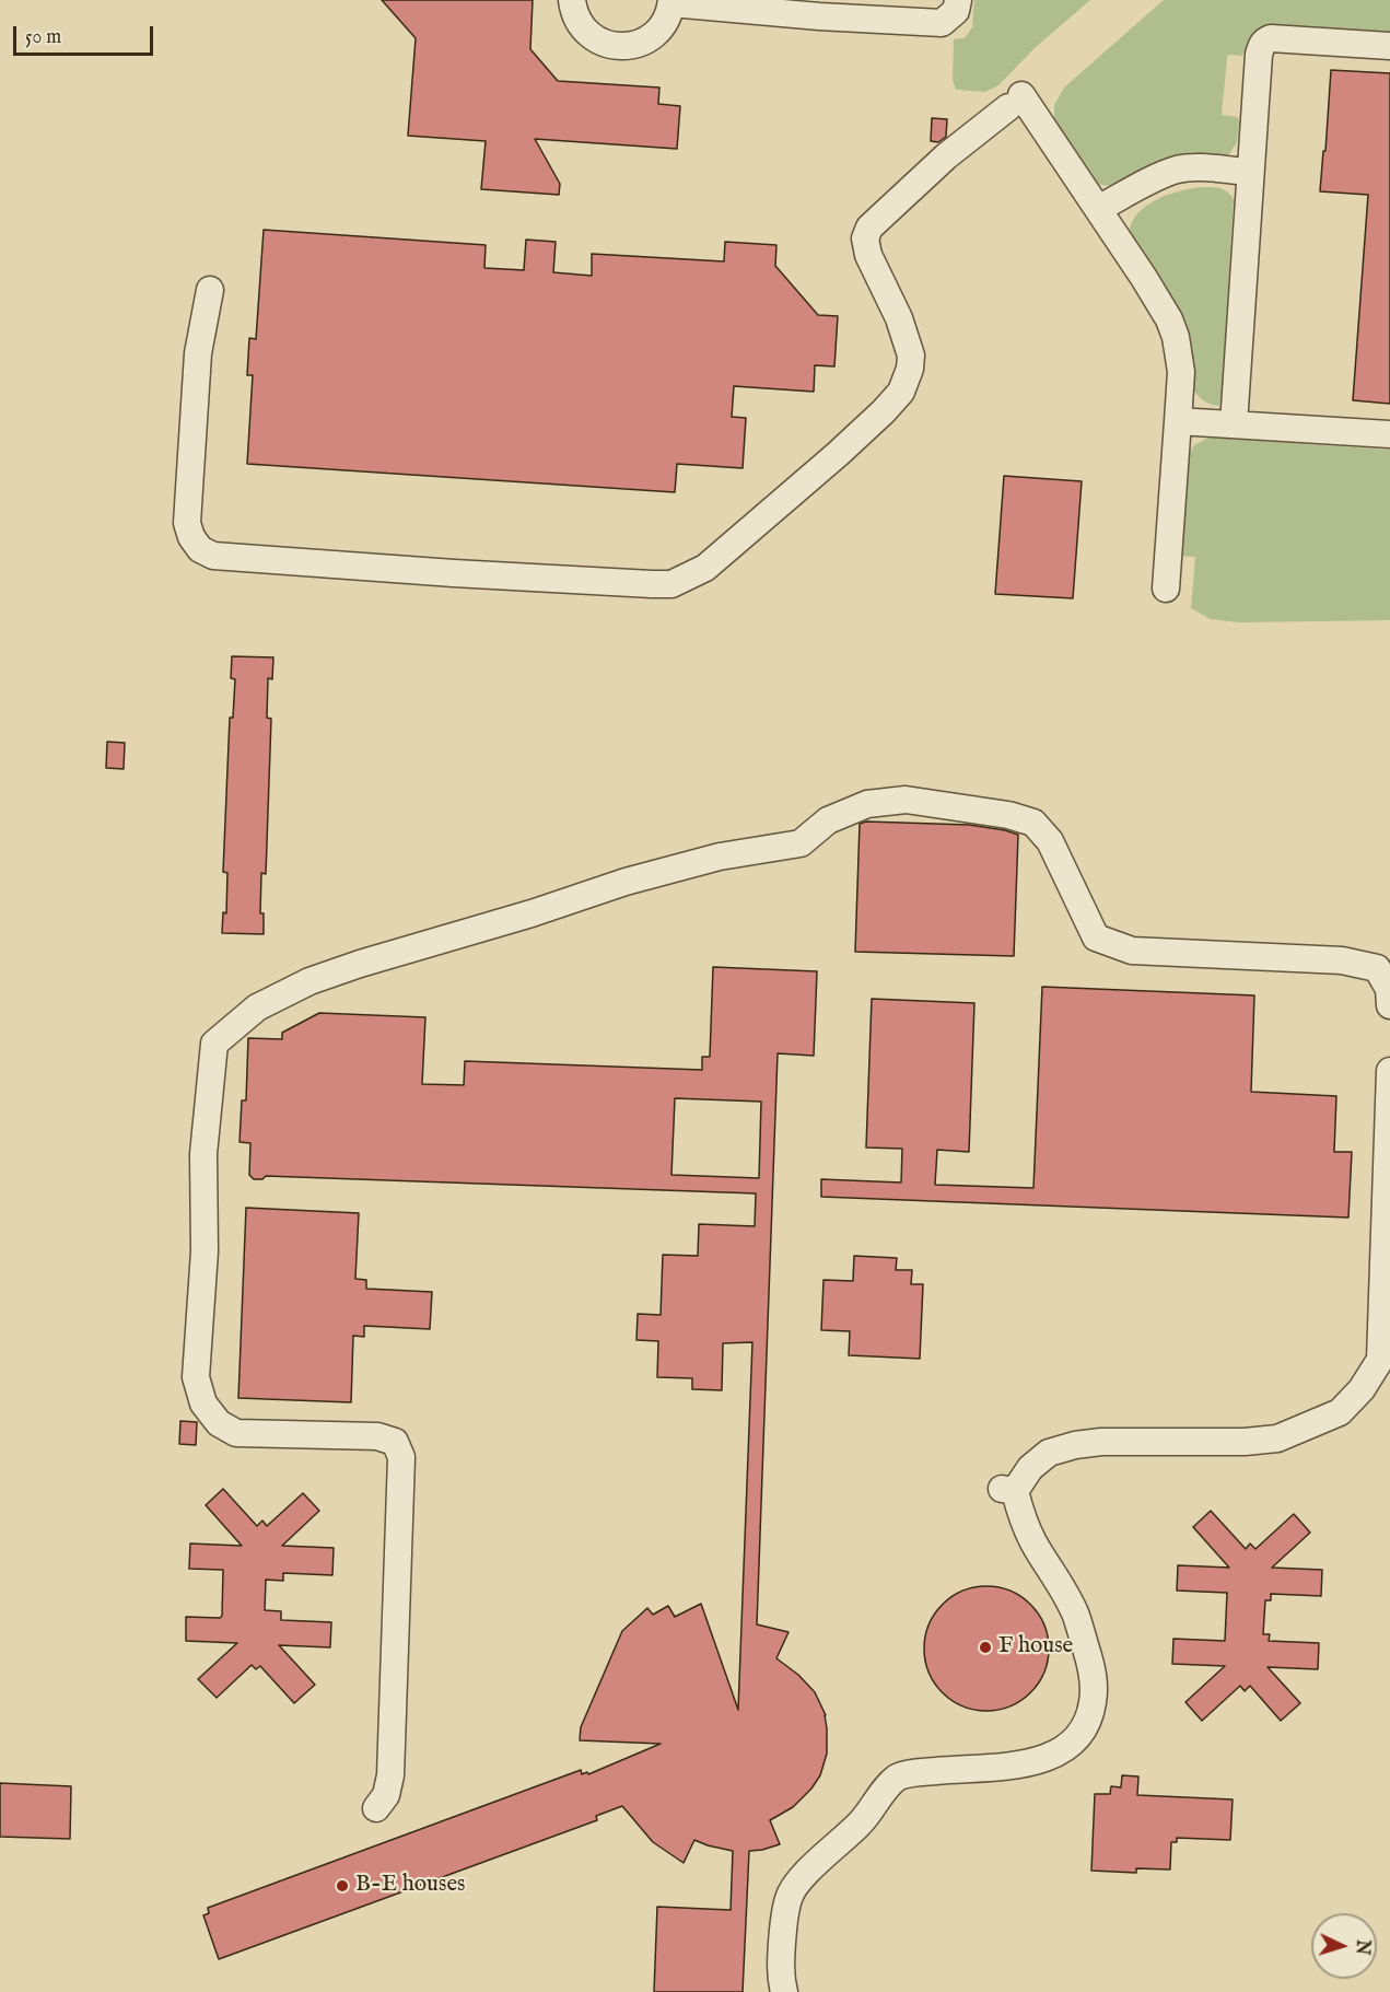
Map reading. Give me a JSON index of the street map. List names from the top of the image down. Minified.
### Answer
{"places":["F house","B-E houses"],"scale_bar":"50 m","north":"right"}
